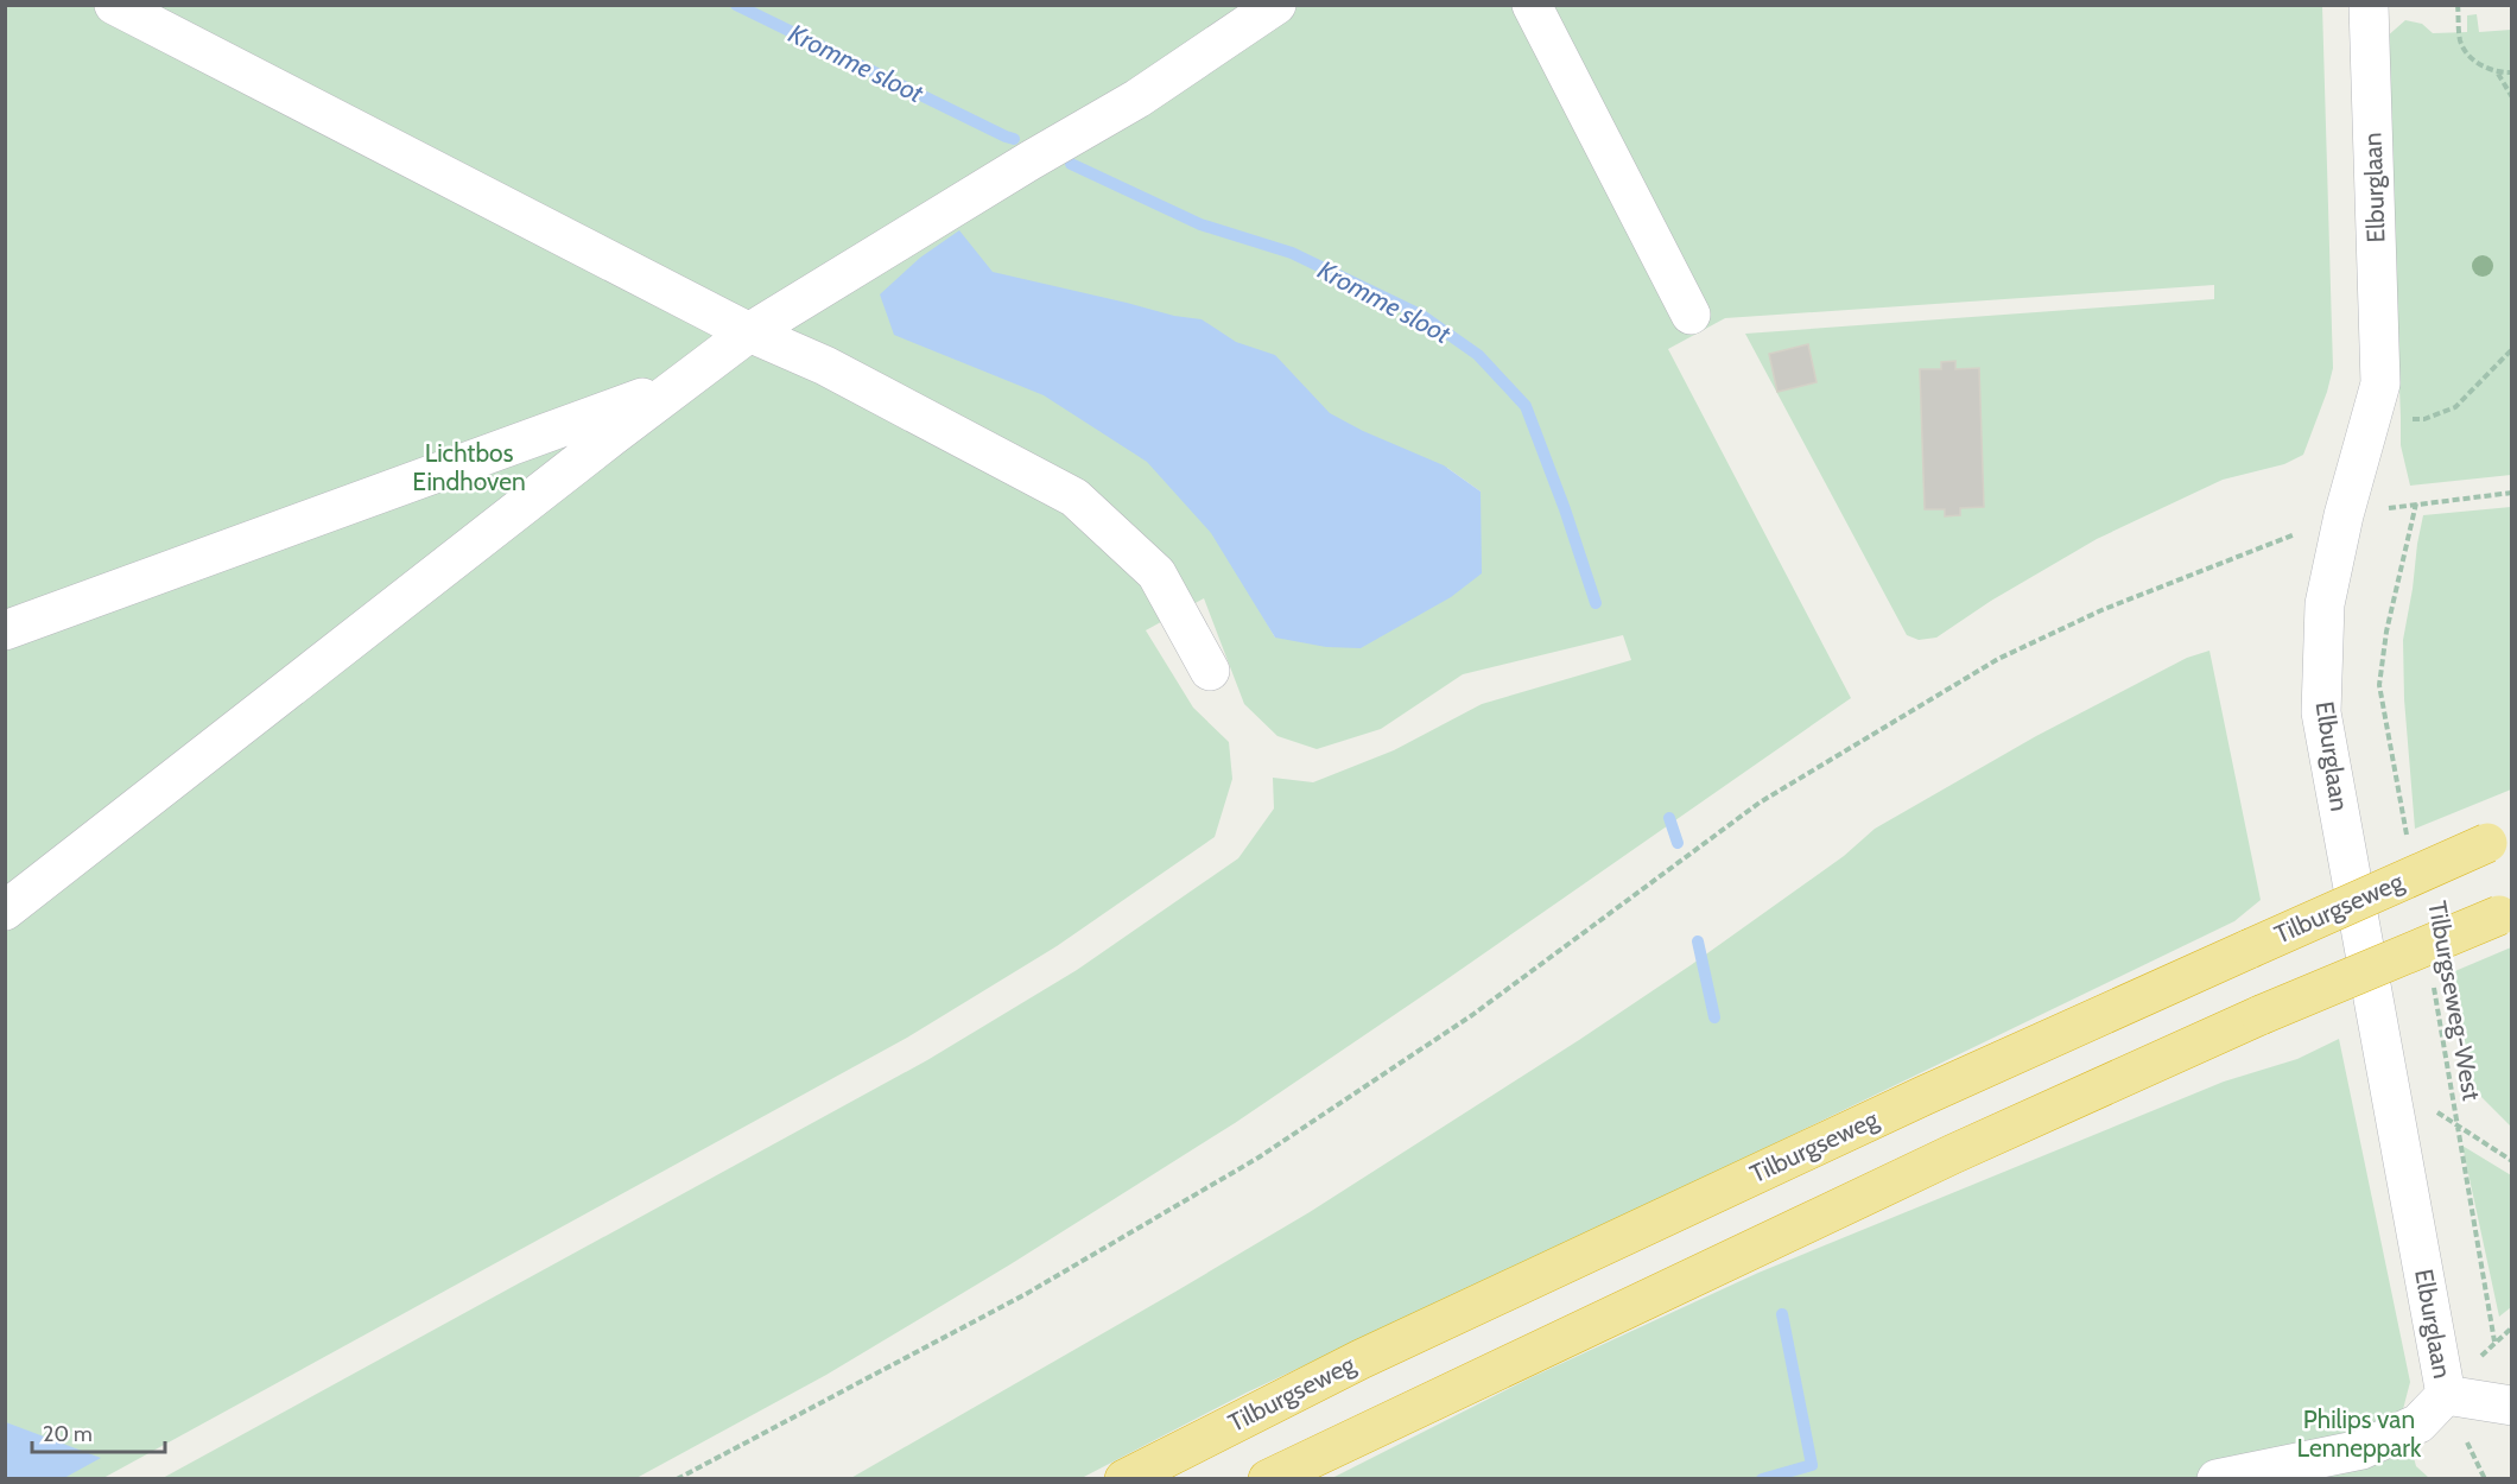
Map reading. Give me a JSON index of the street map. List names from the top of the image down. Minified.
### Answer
{"streets":{"highway":["Tilburgseweg"],"street":["Elburglaan"],"path":["Tilburgseweg-West"]},"crossings":[["Elburglaan","Tilburgseweg-West"]],"water":["Kromme sloot"],"parks":["Lichtbos Eindhoven","Philips van Lenneppark"],"scale_bar":"20 m"}
